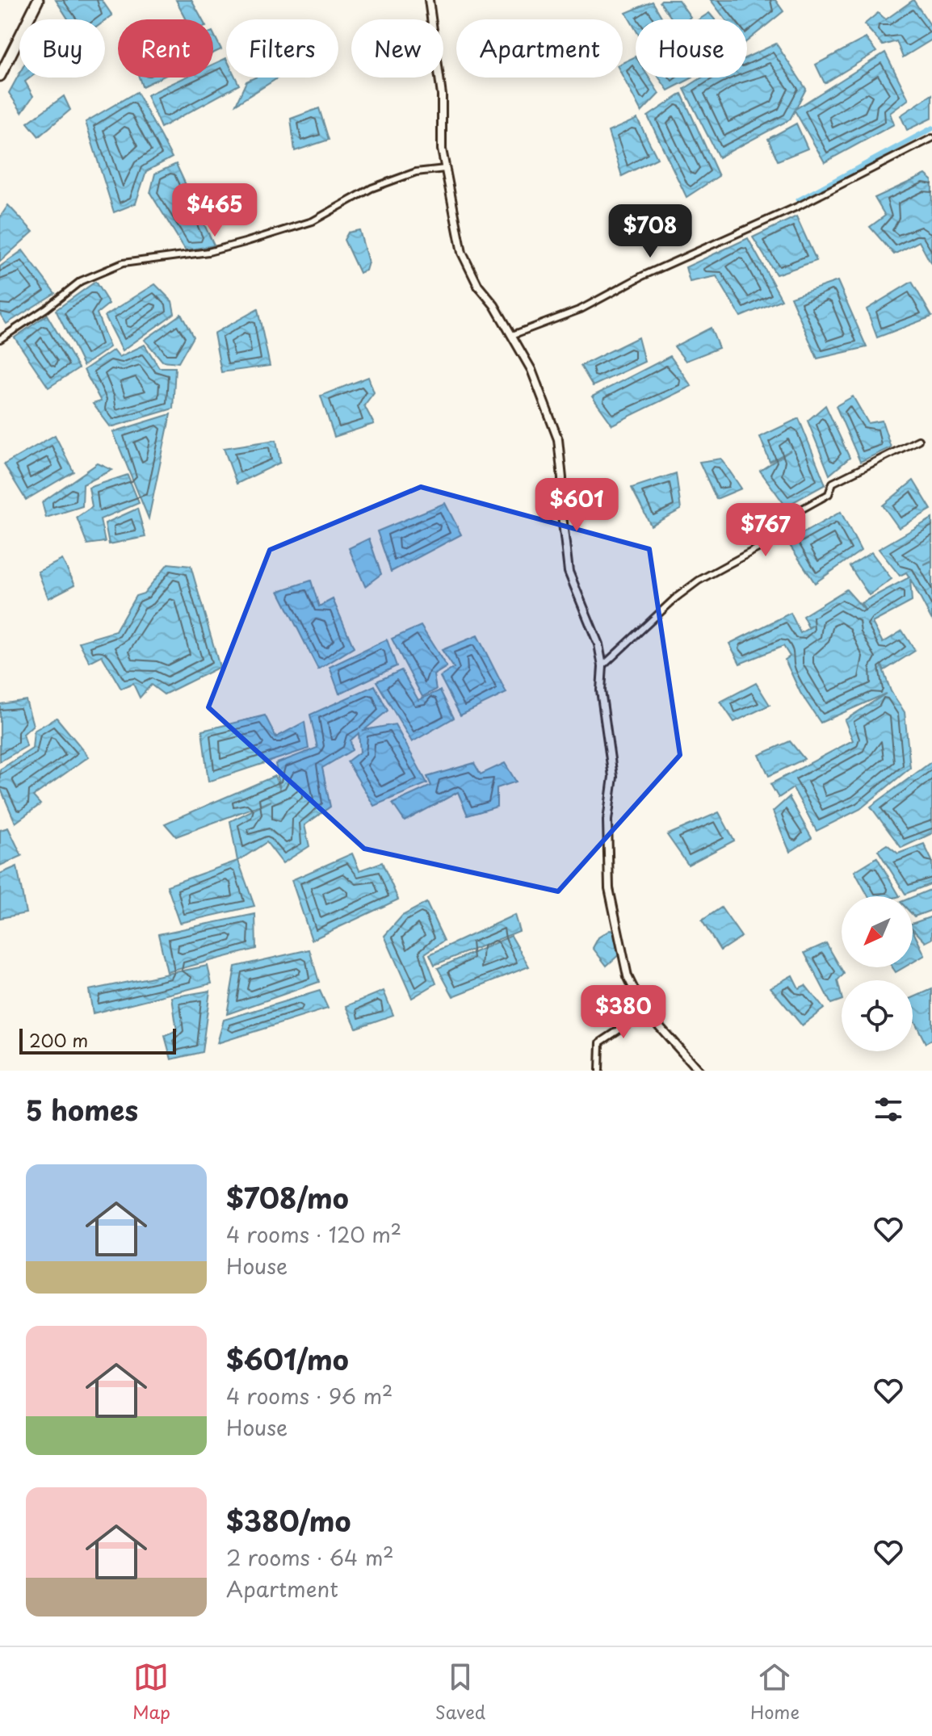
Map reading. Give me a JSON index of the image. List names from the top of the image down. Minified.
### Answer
{"scale_bar":"200 m","north":"bottom left","page":{"chip":["Buy","Rent","Filters","New","Apartment","House"],"price":["$465","$708","$601","$767","$380"],"scale":"200 m","heading":"5 homes","list":[{"name":"$708/mo","note":"4 rooms · 120 m² · House"},{"name":"$601/mo","note":"4 rooms · 96 m² · House"},{"name":"$380/mo","note":"2 rooms · 64 m² · Apartment"}],"tabs":["Map","Saved","Home"]}}
